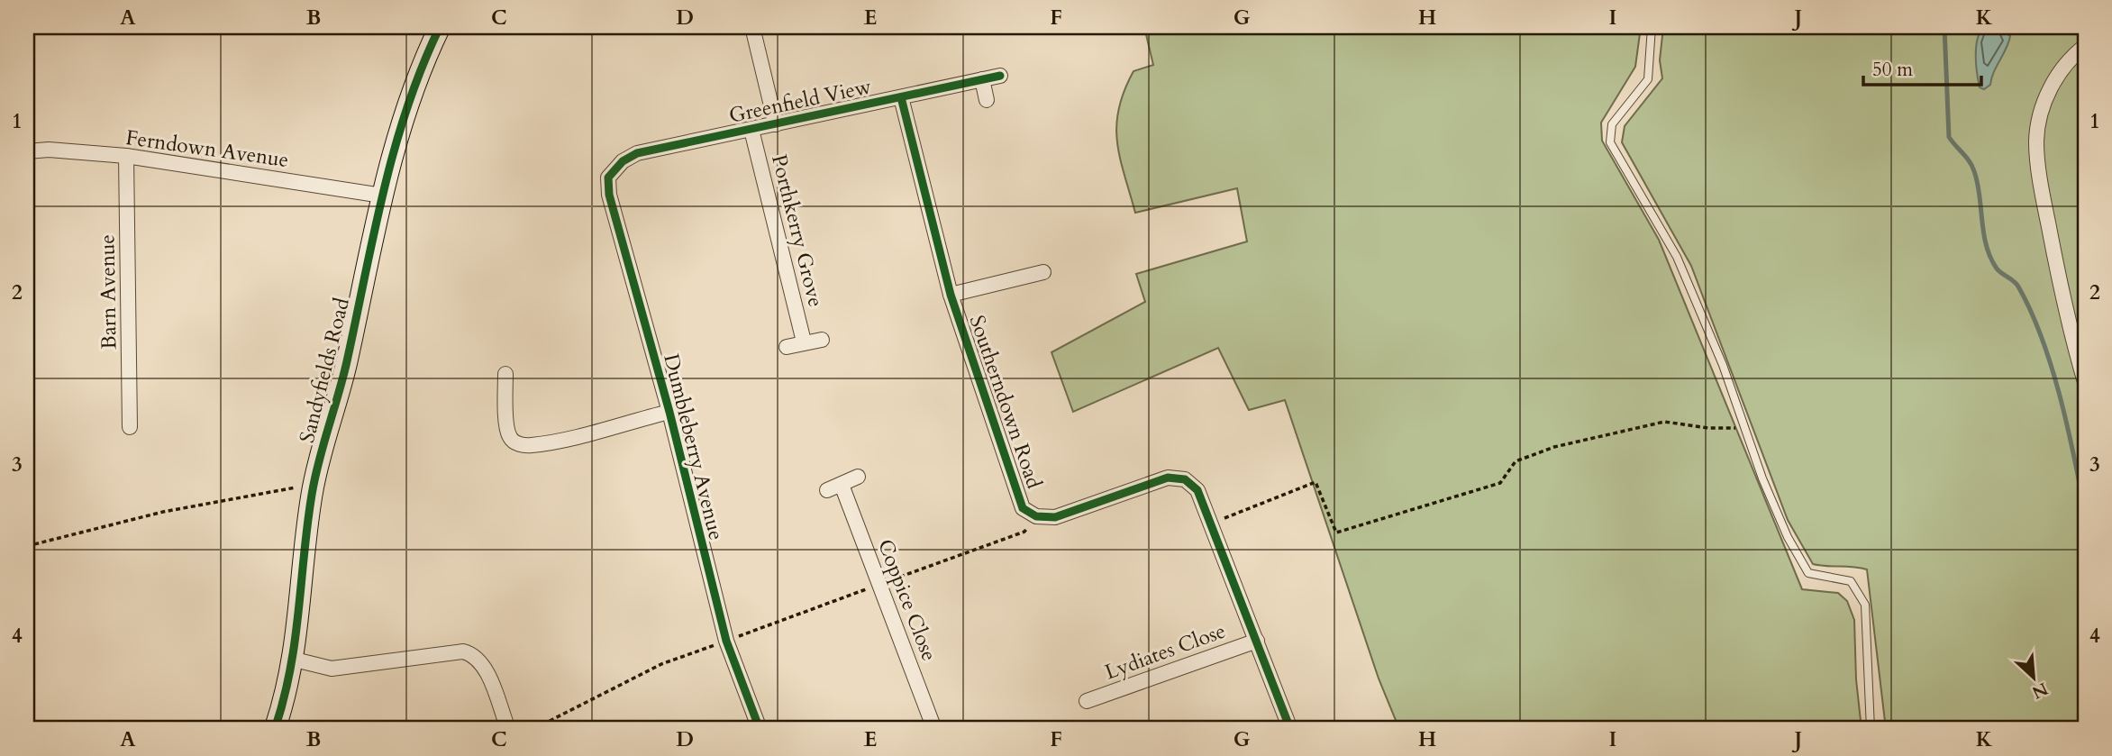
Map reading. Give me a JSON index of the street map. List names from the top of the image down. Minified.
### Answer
{"streets":{"street":["Greenfield View","Ferndown Avenue","Porthkerry Grove","Barn Avenue","Sandyfields Road","Southerndown Road","Dumbleberry Avenue","Coppice Close","Lydiates Close"]},"crossings":[["Greenfield View","Porthkerry Grove"],["Greenfield View","Southerndown Road"],["Greenfield View","Dumbleberry Avenue"],["Ferndown Avenue","Barn Avenue"],["Ferndown Avenue","Sandyfields Road"],["Southerndown Road","Lydiates Close"]],"scale_bar":"50 m","north":"bottom right","grid":{"columns":["A","B","C","D","E","F","G","H","I","J","K"],"rows":["1","2","3","4"]}}
